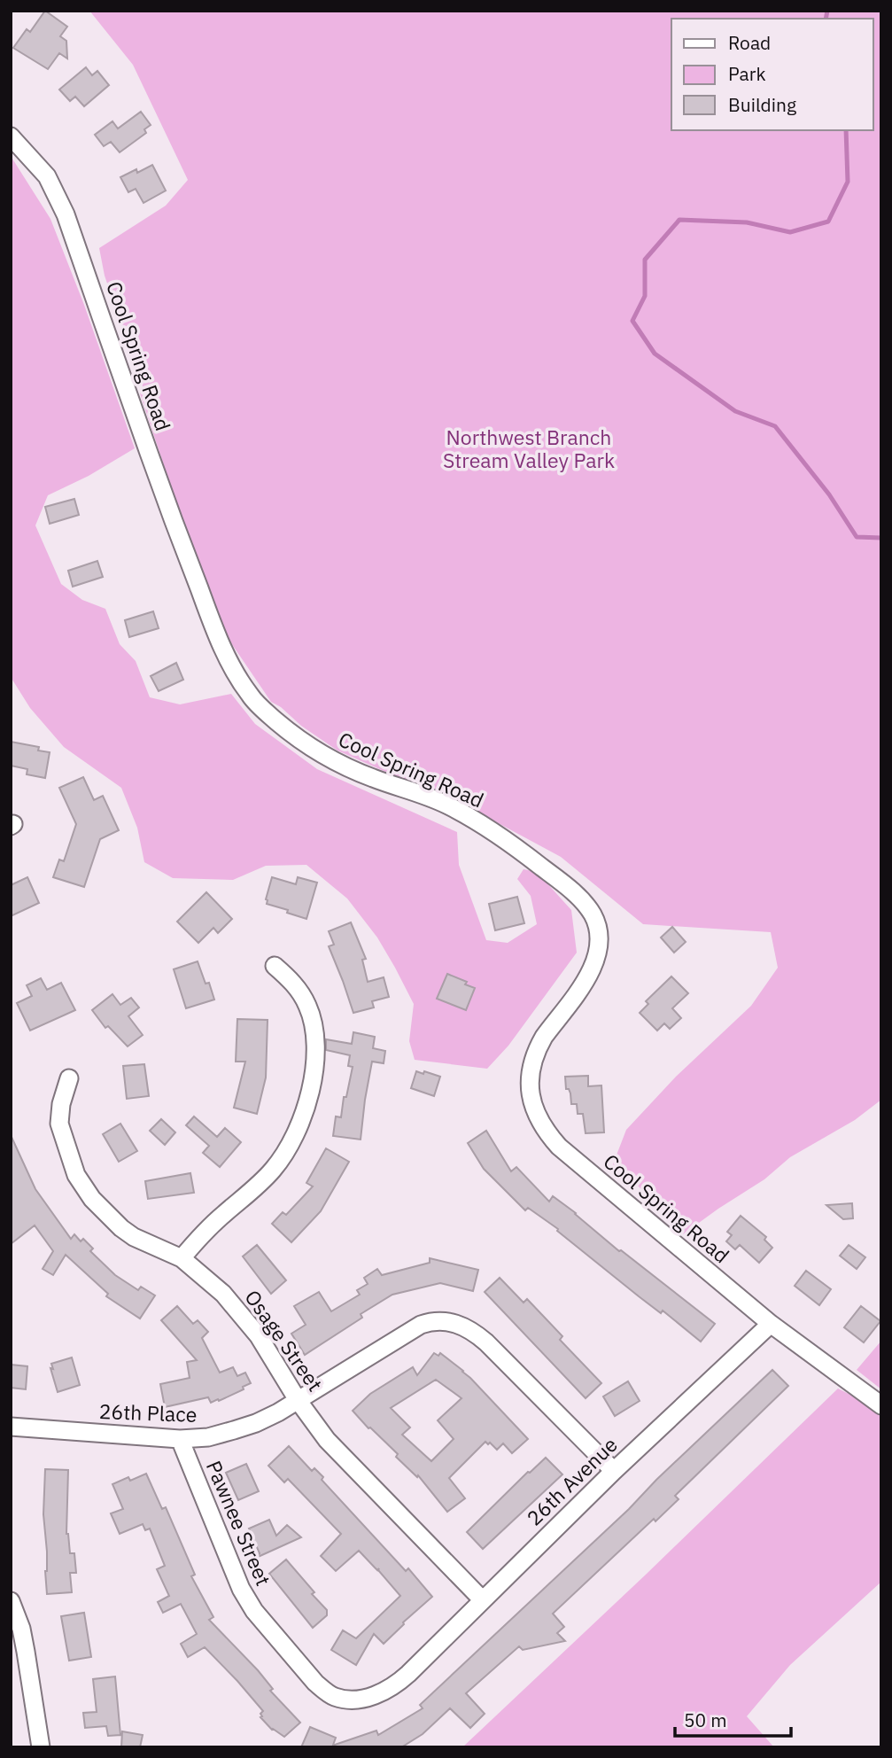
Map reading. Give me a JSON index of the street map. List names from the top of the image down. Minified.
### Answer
{"streets":{"street":["Cool Spring Road","Osage Street","26th Place","26th Avenue","Pawnee Street"]},"crossings":[["Cool Spring Road","26th Avenue"],["Osage Street","26th Place"],["Osage Street","26th Avenue"],["26th Place","26th Avenue"],["26th Place","Pawnee Street"],["26th Avenue","Pawnee Street"]],"parks":["Northwest Branch Stream Valley Park"],"legend":["Road","Park","Building"],"scale_bar":"50 m"}
